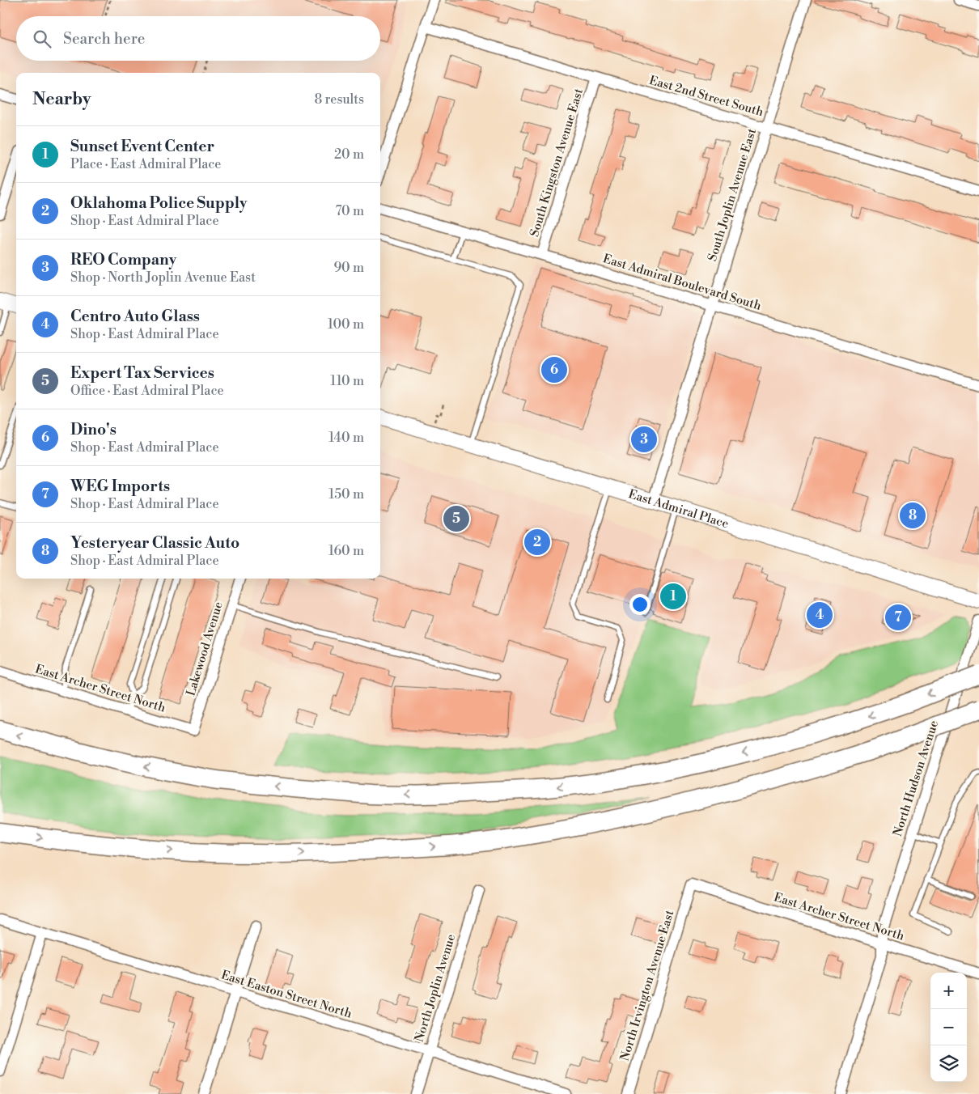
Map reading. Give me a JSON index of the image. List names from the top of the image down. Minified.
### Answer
{"streets":{"main road":["East Admiral Place"],"street":["East 2nd Street South","South Kingston Avenue East","South Joplin Avenue East","East Admiral Boulevard South","Lakewood Avenue","East Archer Street North","North Hudson Avenue","North Irvington Avenue East","North Joplin Avenue","East Easton Street North"]},"crossings":[["East 2nd Street South","South Kingston Avenue East"],["East 2nd Street South","South Joplin Avenue East"],["South Kingston Avenue East","East Admiral Boulevard South"],["South Joplin Avenue East","East Admiral Boulevard South"],["South Joplin Avenue East","East Admiral Place"],["Lakewood Avenue","East Archer Street North"],["East Archer Street North","North Hudson Avenue"],["East Archer Street North","North Irvington Avenue East"],["North Joplin Avenue","East Easton Street North"]],"page":{"search":"Search here","heading":["Nearby","8 results"],"list":[{"mark":"1","name":"Sunset Event Center","note":"Place · East Admiral Place","value":"20 m"},{"mark":"2","name":"Oklahoma Police Supply","note":"Shop · East Admiral Place","value":"70 m"},{"mark":"3","name":"REO Company","note":"Shop · North Joplin Avenue East","value":"90 m"},{"mark":"4","name":"Centro Auto Glass","note":"Shop · East Admiral Place","value":"100 m"},{"mark":"5","name":"Expert Tax Services","note":"Office · East Admiral Place","value":"110 m"},{"mark":"6","name":"Dino's","note":"Shop · East Admiral Place","value":"140 m"},{"mark":"7","name":"WEG Imports","note":"Shop · East Admiral Place","value":"150 m"},{"mark":"8","name":"Yesteryear Classic Auto","note":"Shop · East Admiral Place","value":"160 m"}],"pins":["6","3","8","5","2","1","4","7"],"map_buttons":["+","−"]}}
